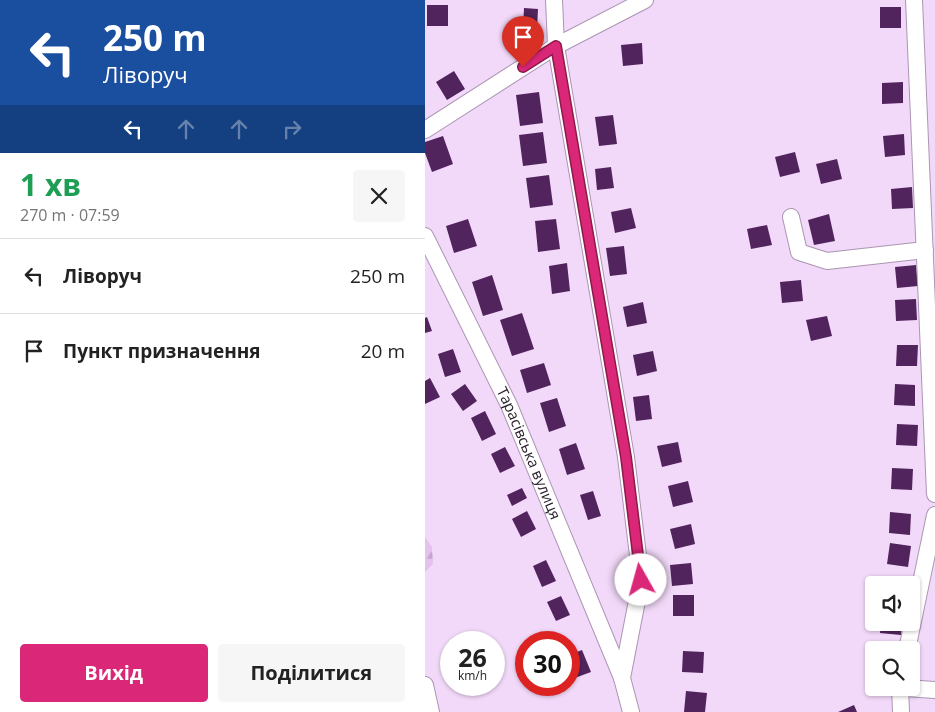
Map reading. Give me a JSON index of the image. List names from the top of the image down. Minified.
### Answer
{"streets":{"street":["Тарасівська вулиця"]},"page":{"turn":["250 m","Ліворуч"],"heading":["1 хв","270 m · 07:59"],"list":[{"name":"Ліворуч","value":"250 m"},{"name":"Пункт призначення","value":"20 m"}],"speed":"26 km/h","limit":"30","buttons":["Вихід","Поділитися"]}}
